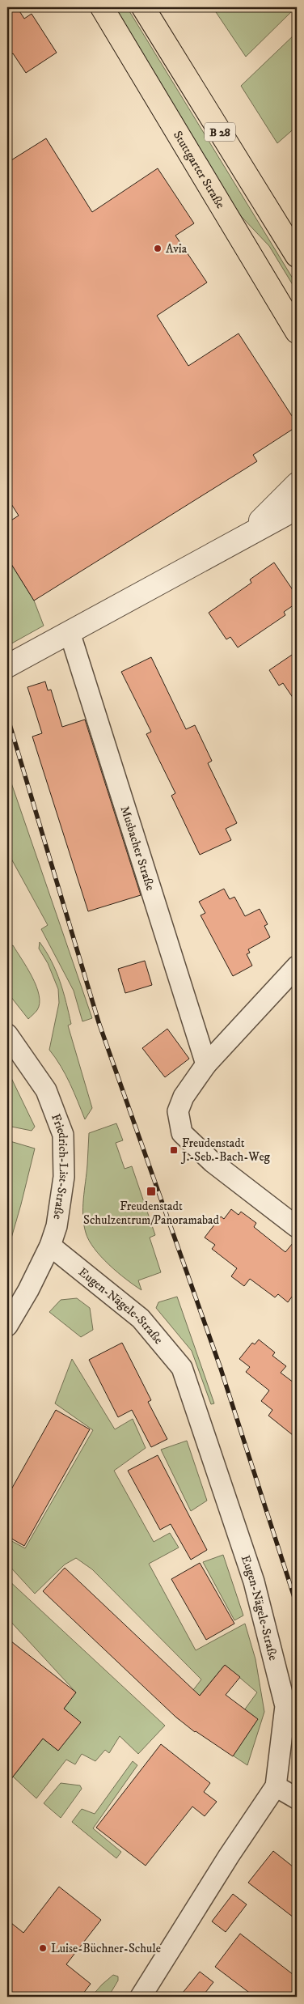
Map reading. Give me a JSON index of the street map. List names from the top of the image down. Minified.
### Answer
{"streets":{"main road":["B 28","Stuttgarter Straße"],"street":["Musbacher Straße","Friedrich-List-Straße","Eugen-Nägele-Straße"]},"crossings":[["Friedrich-List-Straße","Eugen-Nägele-Straße"]],"places":{"other":["Avia","Luise-Büchner-Schule"],"transit":["Freudenstadt J.-Seb.-Bach-Weg","Freudenstadt Schulzentrum/Panoramabad"]}}
